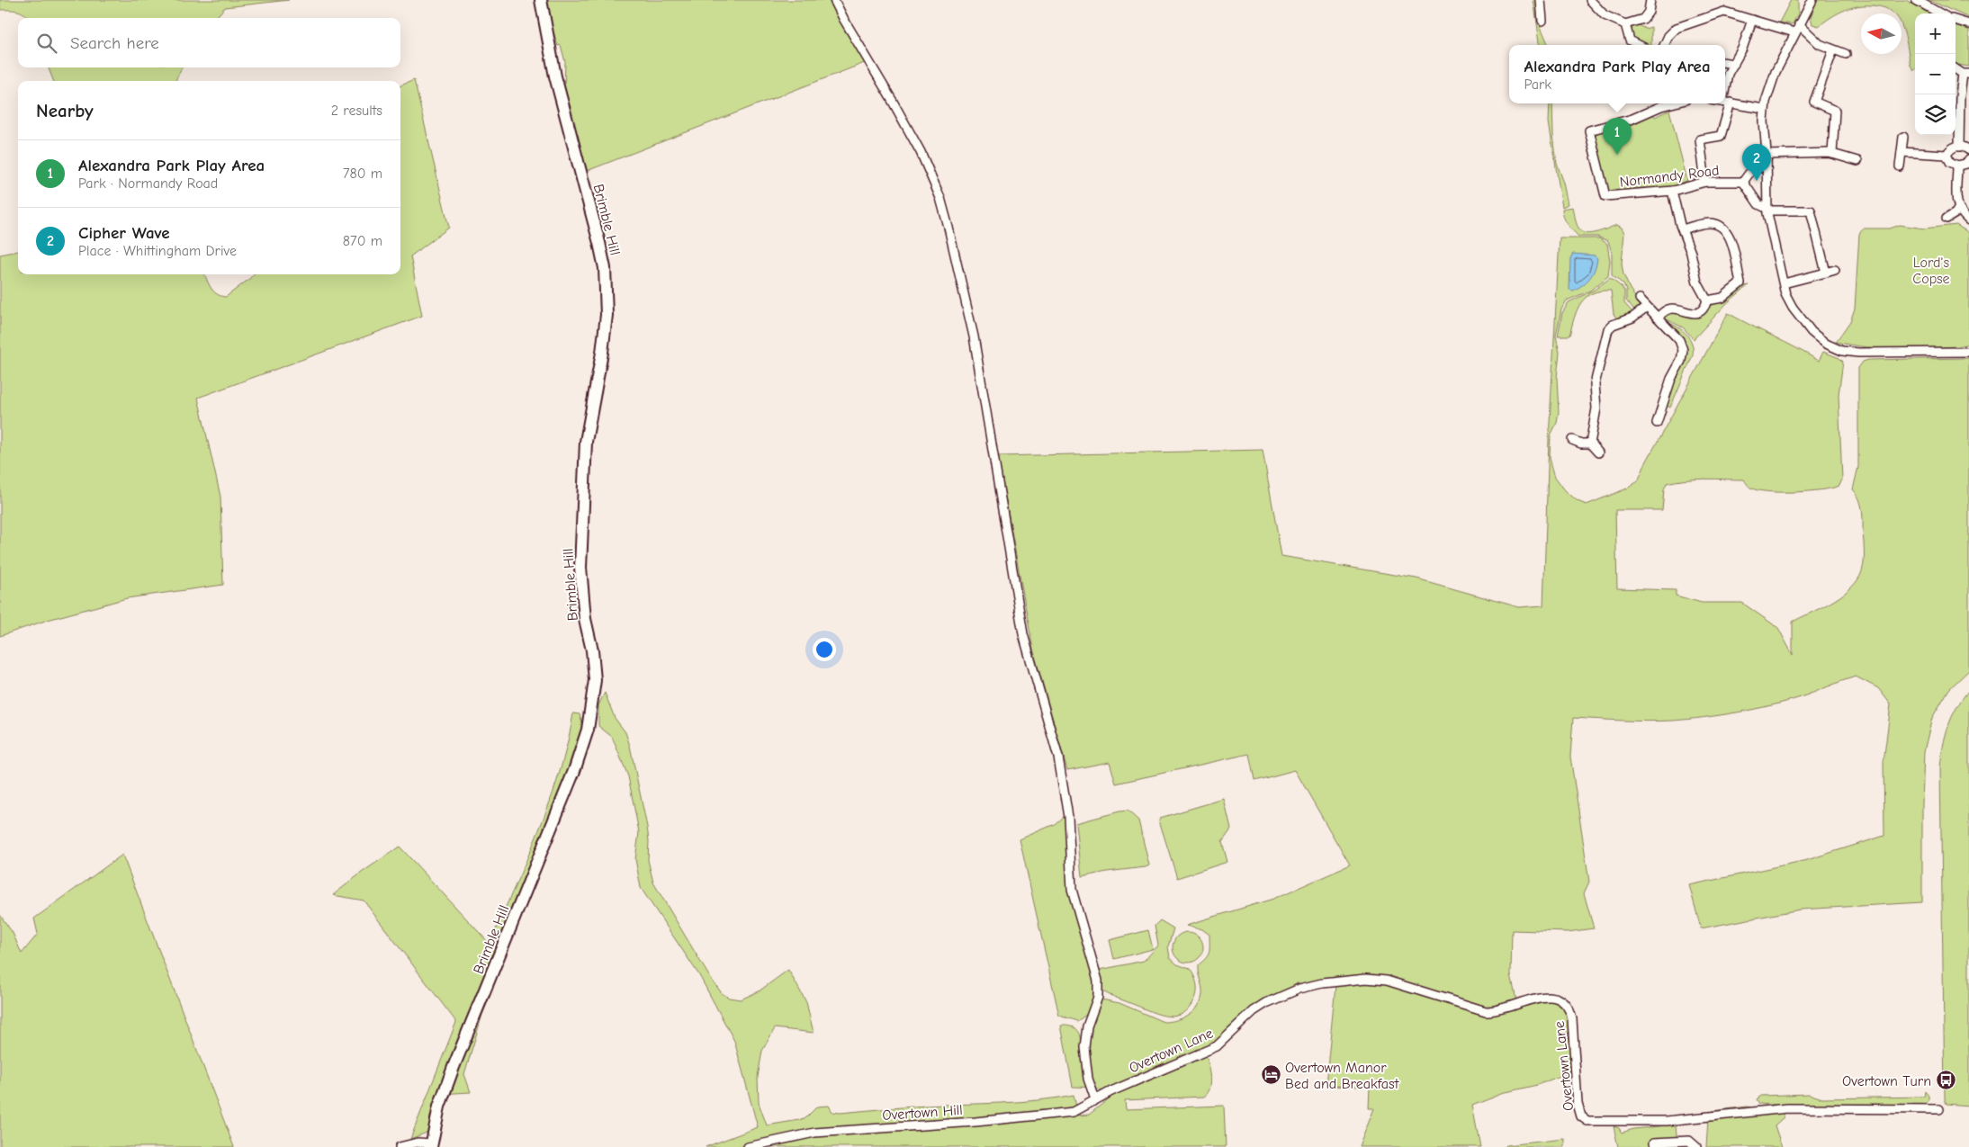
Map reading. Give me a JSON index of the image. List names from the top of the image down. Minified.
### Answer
{"streets":{"main road":["Brimble Hill"],"street":["Normandy Road","Overtown Lane","Overtown Hill"]},"crossings":[["Overtown Lane","Overtown Hill"]],"parks":["Lord's Copse"],"places":{"hotel":["Overtown Manor Bed and Breakfast"],"bus stop":["Overtown Turn"]},"north":"left","page":{"map_buttons":["+","−"],"search":"Search here","popup":["Alexandra Park Play Area","Park"],"heading":["Nearby","2 results"],"pins":["1","2"],"list":[{"mark":"1","name":"Alexandra Park Play Area","note":"Park · Normandy Road","value":"780 m"},{"mark":"2","name":"Cipher Wave","note":"Place · Whittingham Drive","value":"870 m"}]}}
